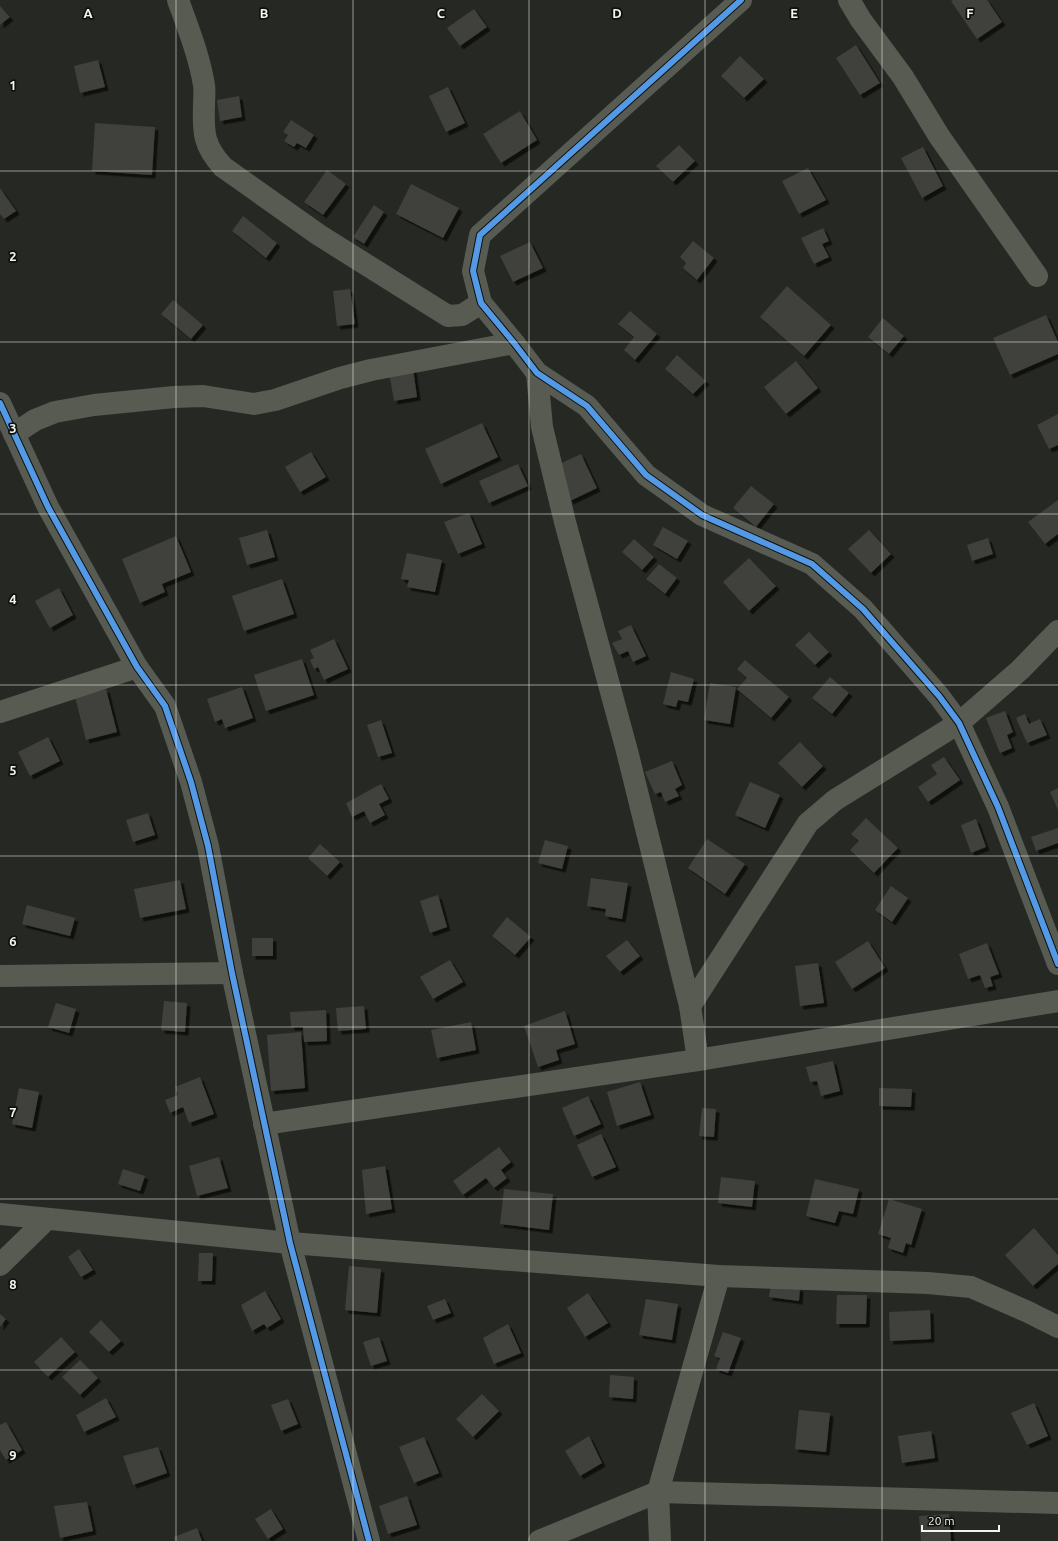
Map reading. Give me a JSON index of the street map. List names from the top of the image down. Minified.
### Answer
{"scale_bar":"20 m","grid":{"columns":["A","B","C","D","E","F"],"rows":["1","2","3","4","5","6","7","8","9"]}}
